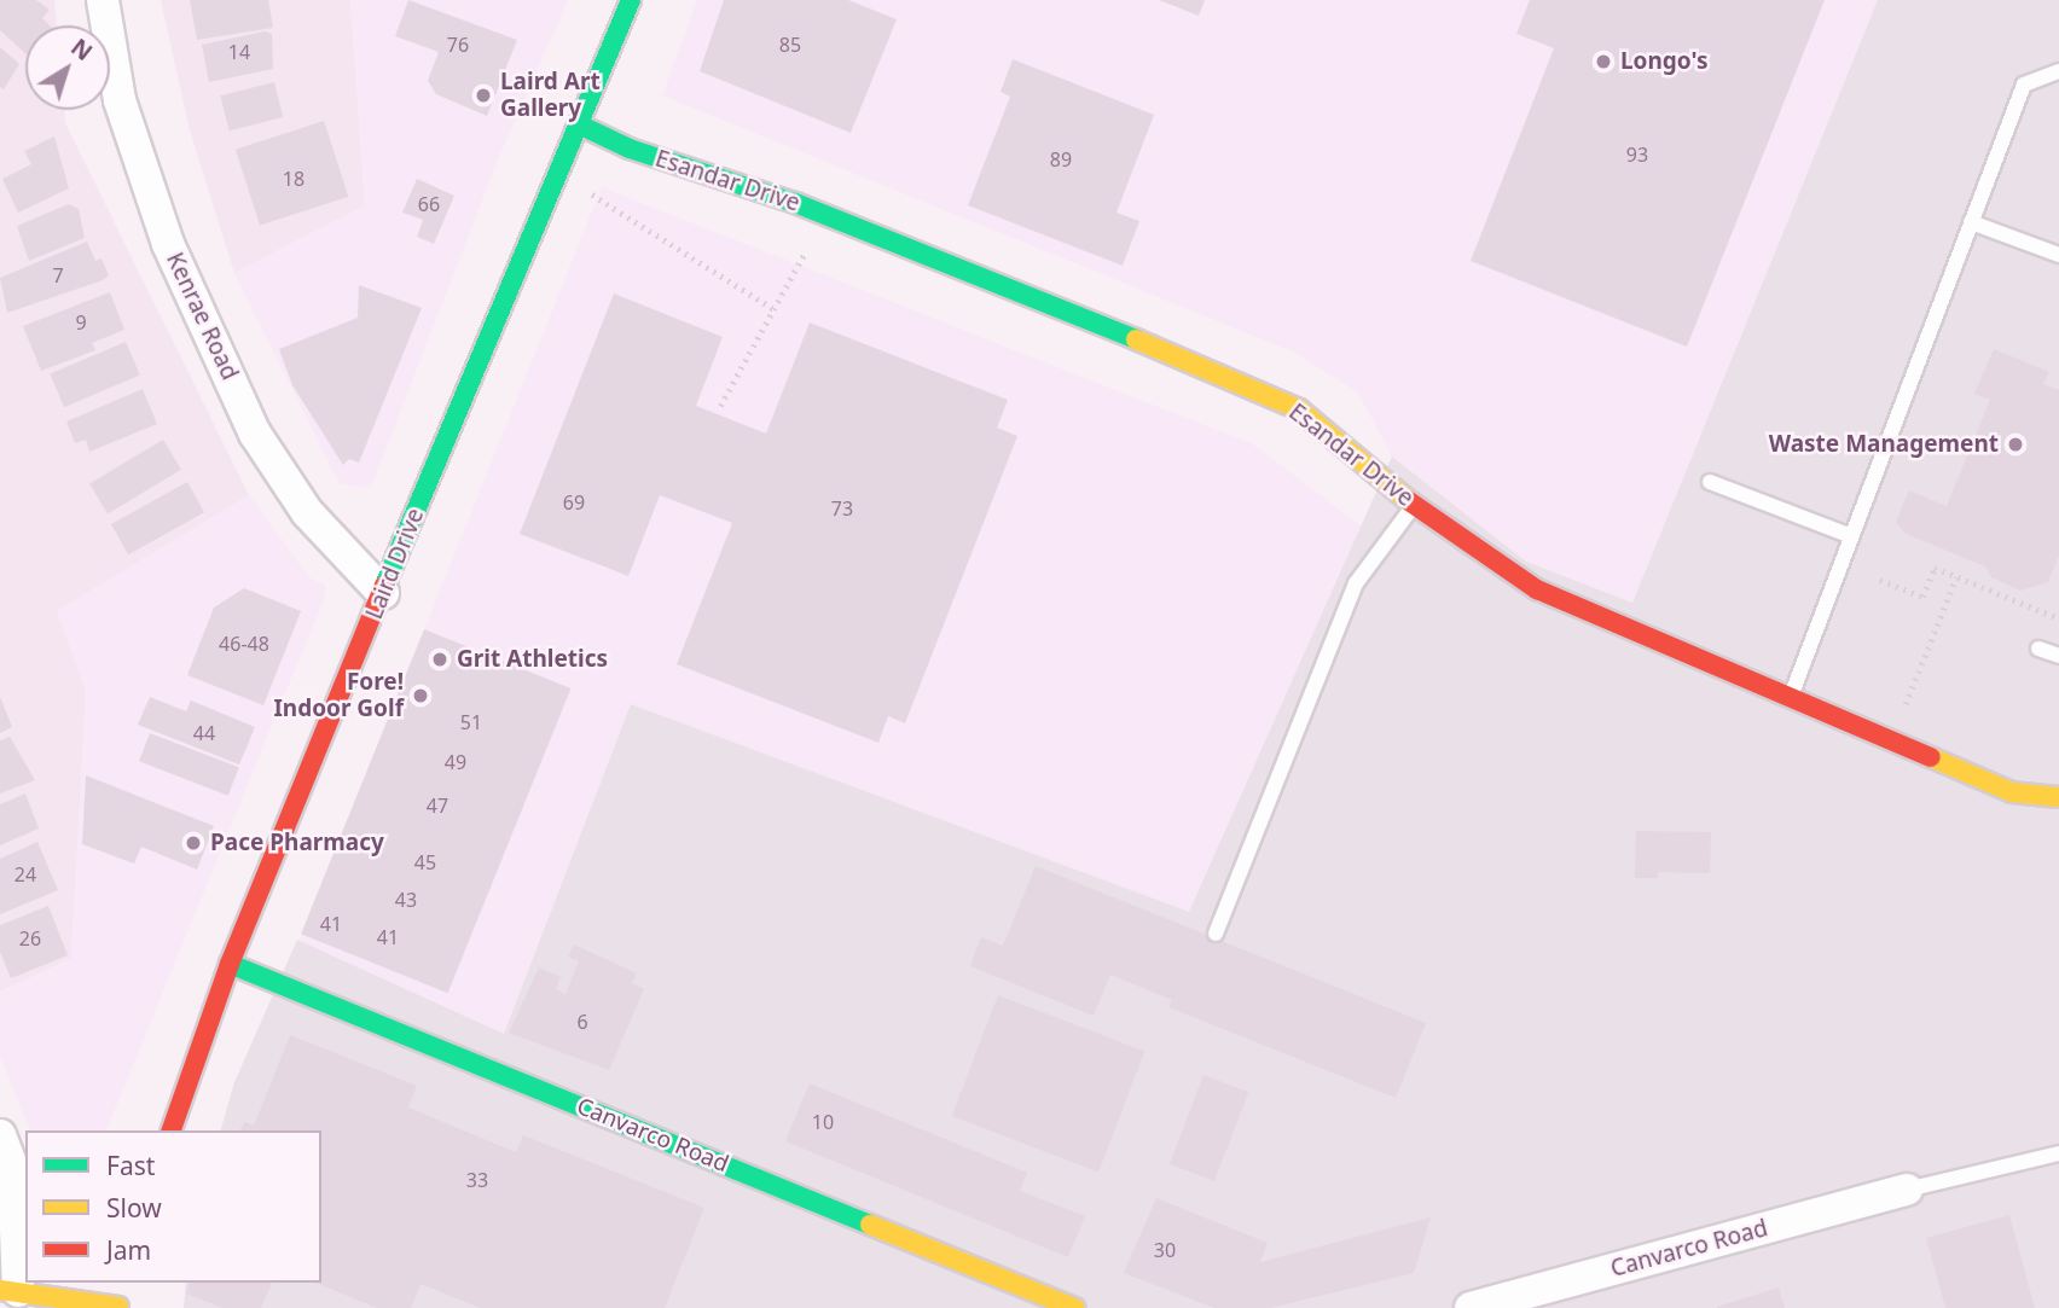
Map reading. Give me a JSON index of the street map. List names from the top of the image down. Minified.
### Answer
{"streets":{"street":["Esandar Drive","Kenrae Road","Laird Drive","Canvarco Road"]},"crossings":[["Esandar Drive","Laird Drive"],["Kenrae Road","Laird Drive"],["Laird Drive","Canvarco Road"]],"places":["Longo's","Laird Art Gallery","Waste Management","Grit Athletics","Fore! Indoor Golf","Pace Pharmacy"],"house_numbers":["76","85","14","93","89","18","66","7","9","69","73","46-48","51","44","49","47","45","24","43","41","41","26","6","10","33","30"],"legend":["Fast","Slow","Jam"],"north":"top right"}
